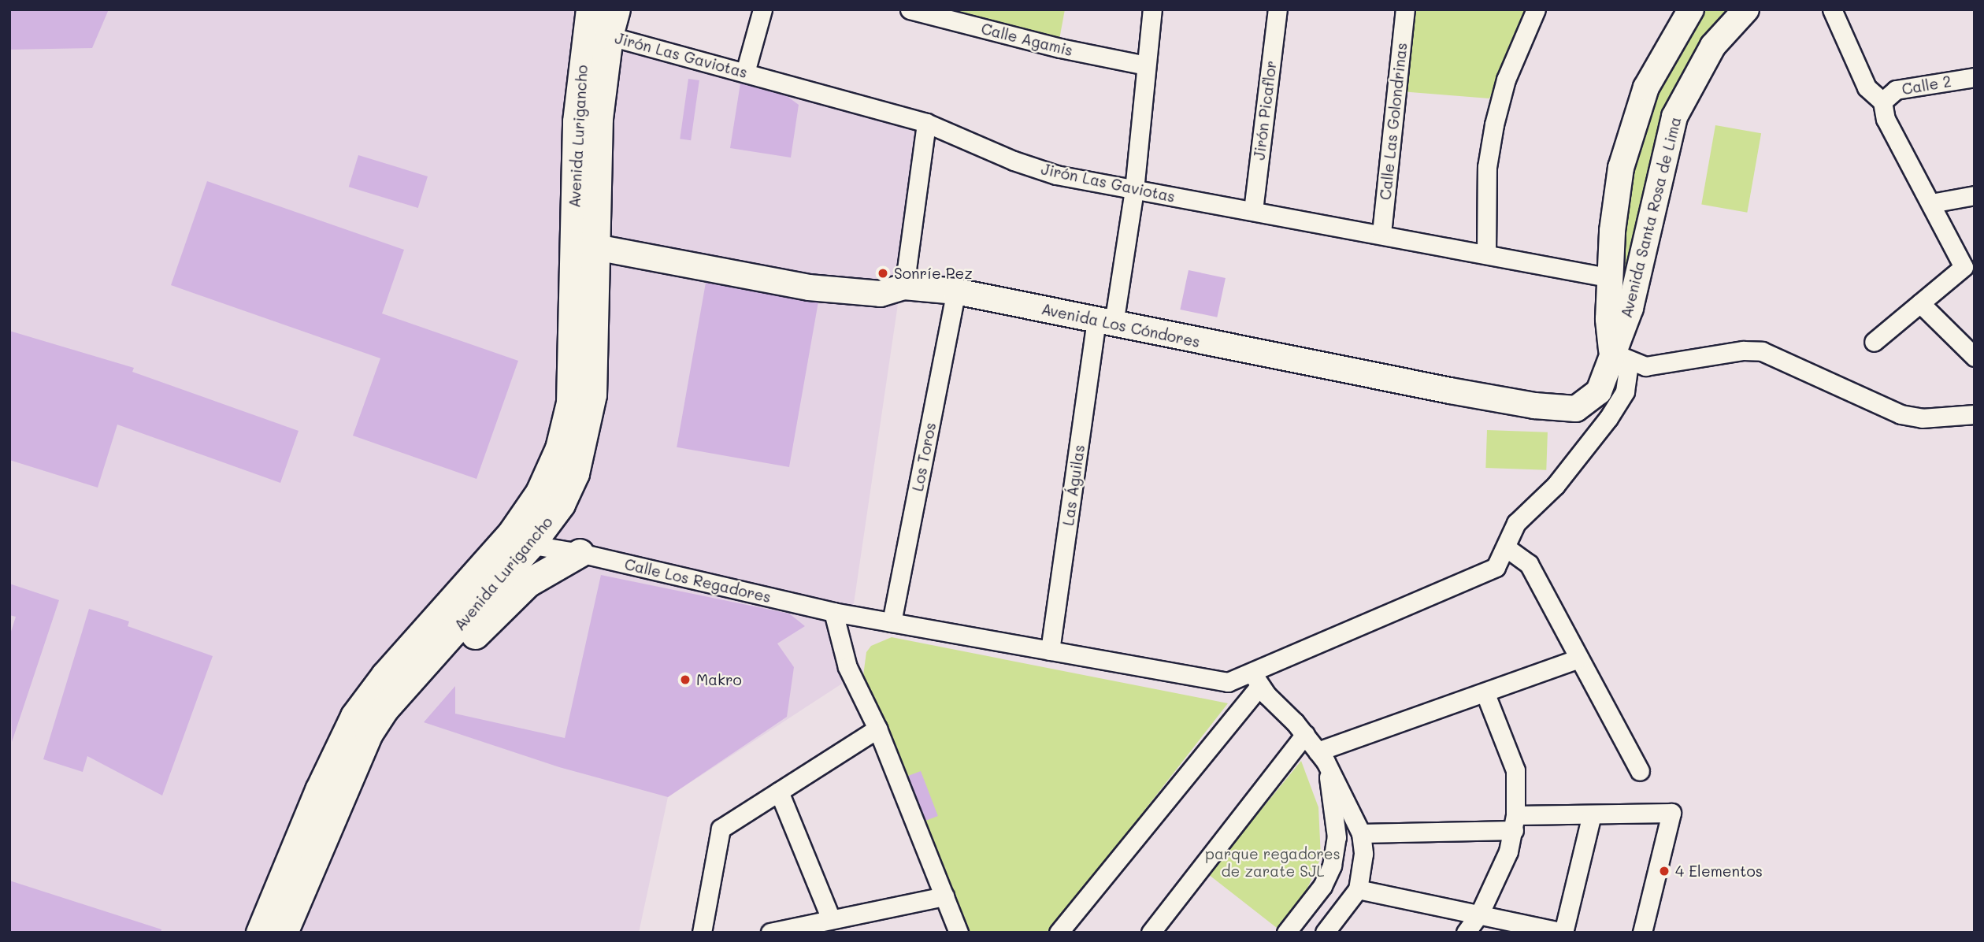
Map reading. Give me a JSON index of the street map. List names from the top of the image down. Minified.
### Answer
{"streets":{"main road":["Avenida Lurigancho","Avenida Santa Rosa de Lima","Avenida Los Cóndores"],"street":["Calle Agamis","Jirón Las Gaviotas","Calle 2","Jirón Picaflor","Calle Las Golondrinas","Los Toros","Las Águilas","Calle Los Regadores"]},"crossings":[["Calle Agamis","Las Águilas"],["Jirón Las Gaviotas","Jirón Picaflor"],["Jirón Las Gaviotas","Calle Las Golondrinas"],["Jirón Las Gaviotas","Avenida Lurigancho"],["Jirón Las Gaviotas","Avenida Santa Rosa de Lima"],["Jirón Las Gaviotas","Las Águilas"],["Avenida Lurigancho","Avenida Los Cóndores"],["Avenida Lurigancho","Calle Los Regadores"],["Avenida Santa Rosa de Lima","Avenida Los Cóndores"],["Avenida Santa Rosa de Lima","Calle Los Regadores"],["Avenida Los Cóndores","Los Toros"],["Avenida Los Cóndores","Las Águilas"],["Avenida Los Cóndores","Calle Los Regadores"],["Los Toros","Calle Los Regadores"],["Las Águilas","Calle Los Regadores"]],"parks":["parque regadores de zarate SJL"],"places":["Sonríe Pez","Makro","4 Elementos"]}
